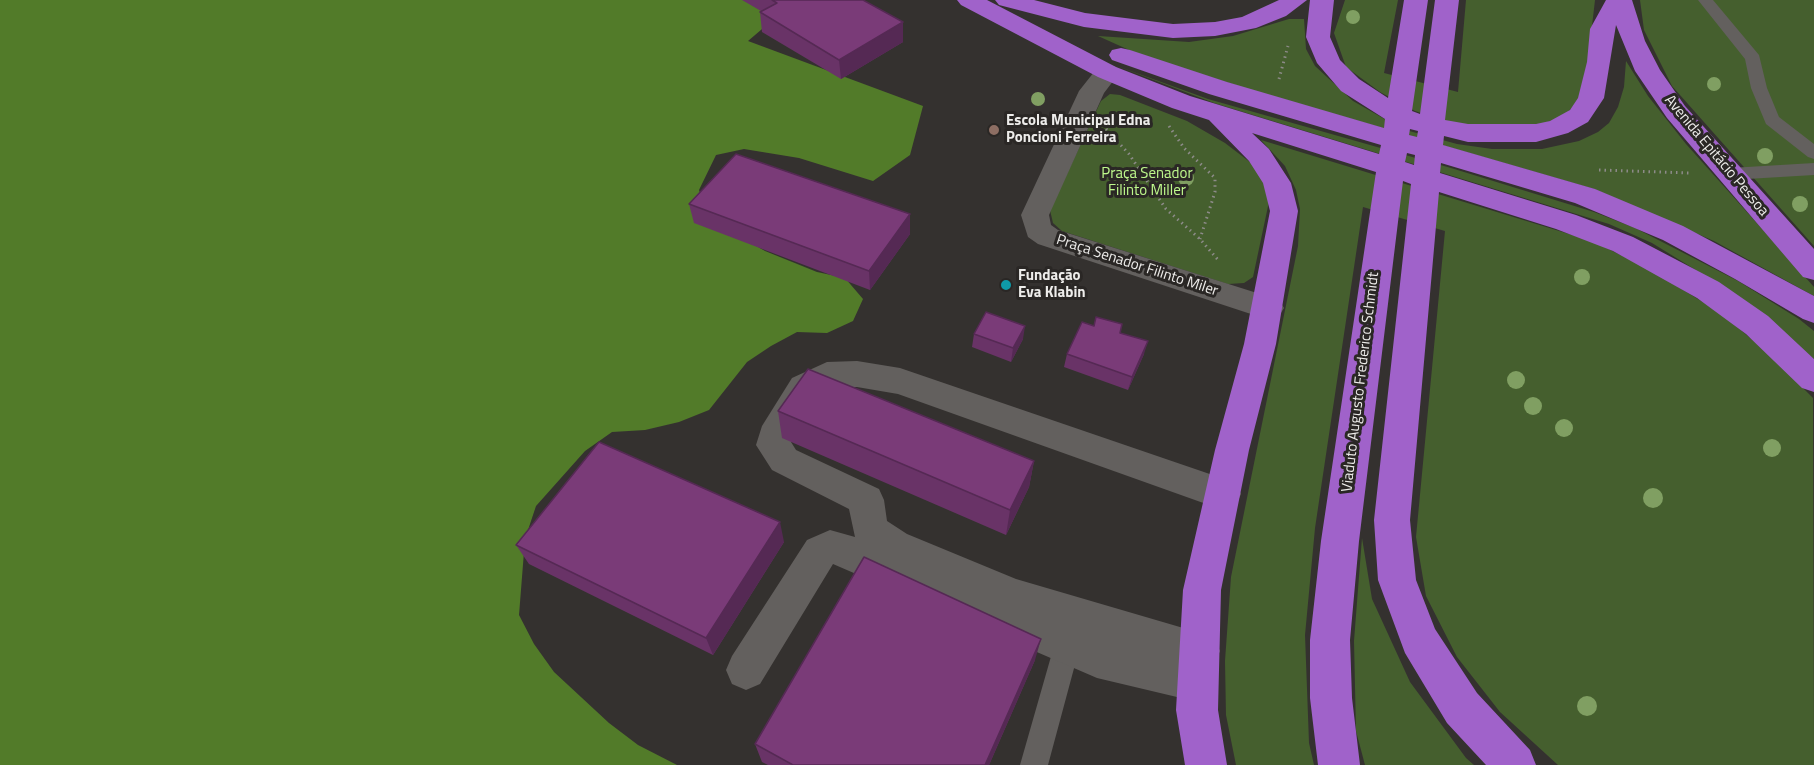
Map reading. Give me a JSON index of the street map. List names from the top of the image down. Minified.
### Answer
{"streets":{"highway":["Avenida Epitácio Pessoa","Viaduto Augusto Frederico Schmidt"],"street":["Praça Senador Filinto Miler"]},"parks":["Praça Senador Filinto Miller"],"places":["Escola Municipal Edna Poncioni Ferreira","Fundação Eva Klabin"]}
